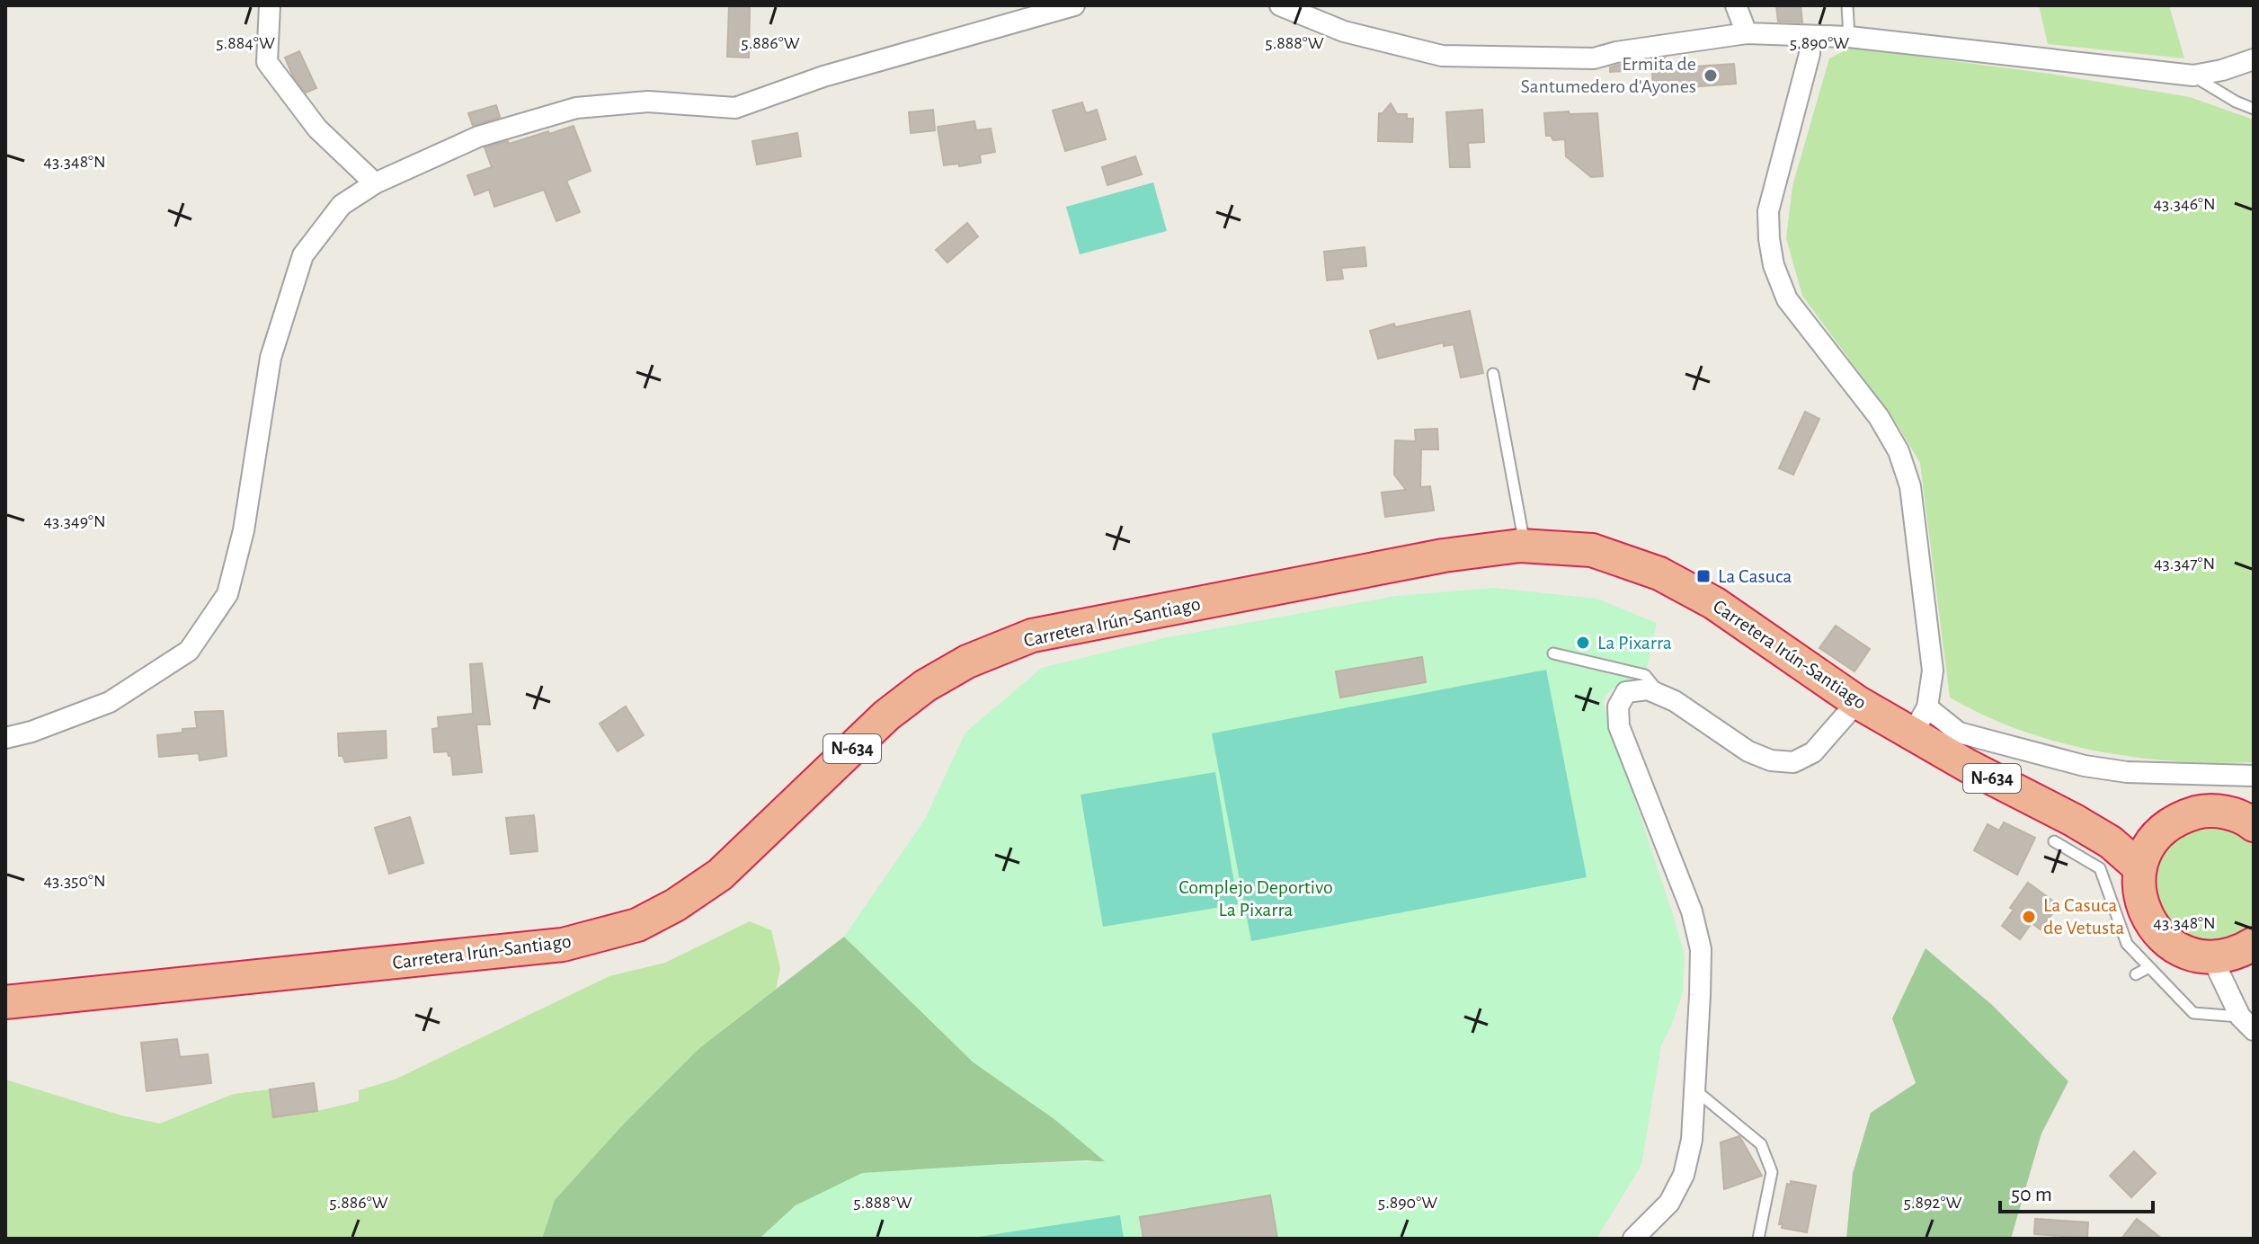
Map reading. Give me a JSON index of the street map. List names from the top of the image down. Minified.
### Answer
{"streets":{"highway":["Carretera Irún-Santiago","N-634"]},"crossings":[["Carretera Irún-Santiago","N-634"]],"parks":["Complejo Deportivo La Pixarra"],"places":{"other":["Ermita de Santumedero d'Ayones","La Pixarra","La Casuca de Vetusta"],"transit":["La Casuca"]},"scale_bar":"50 m","coordinates":["5.886°W","5.888°W","5.890°W","5.884°W","43.348°N","43.346°N","43.349°N","43.347°N","43.350°N","5.892°W"]}
